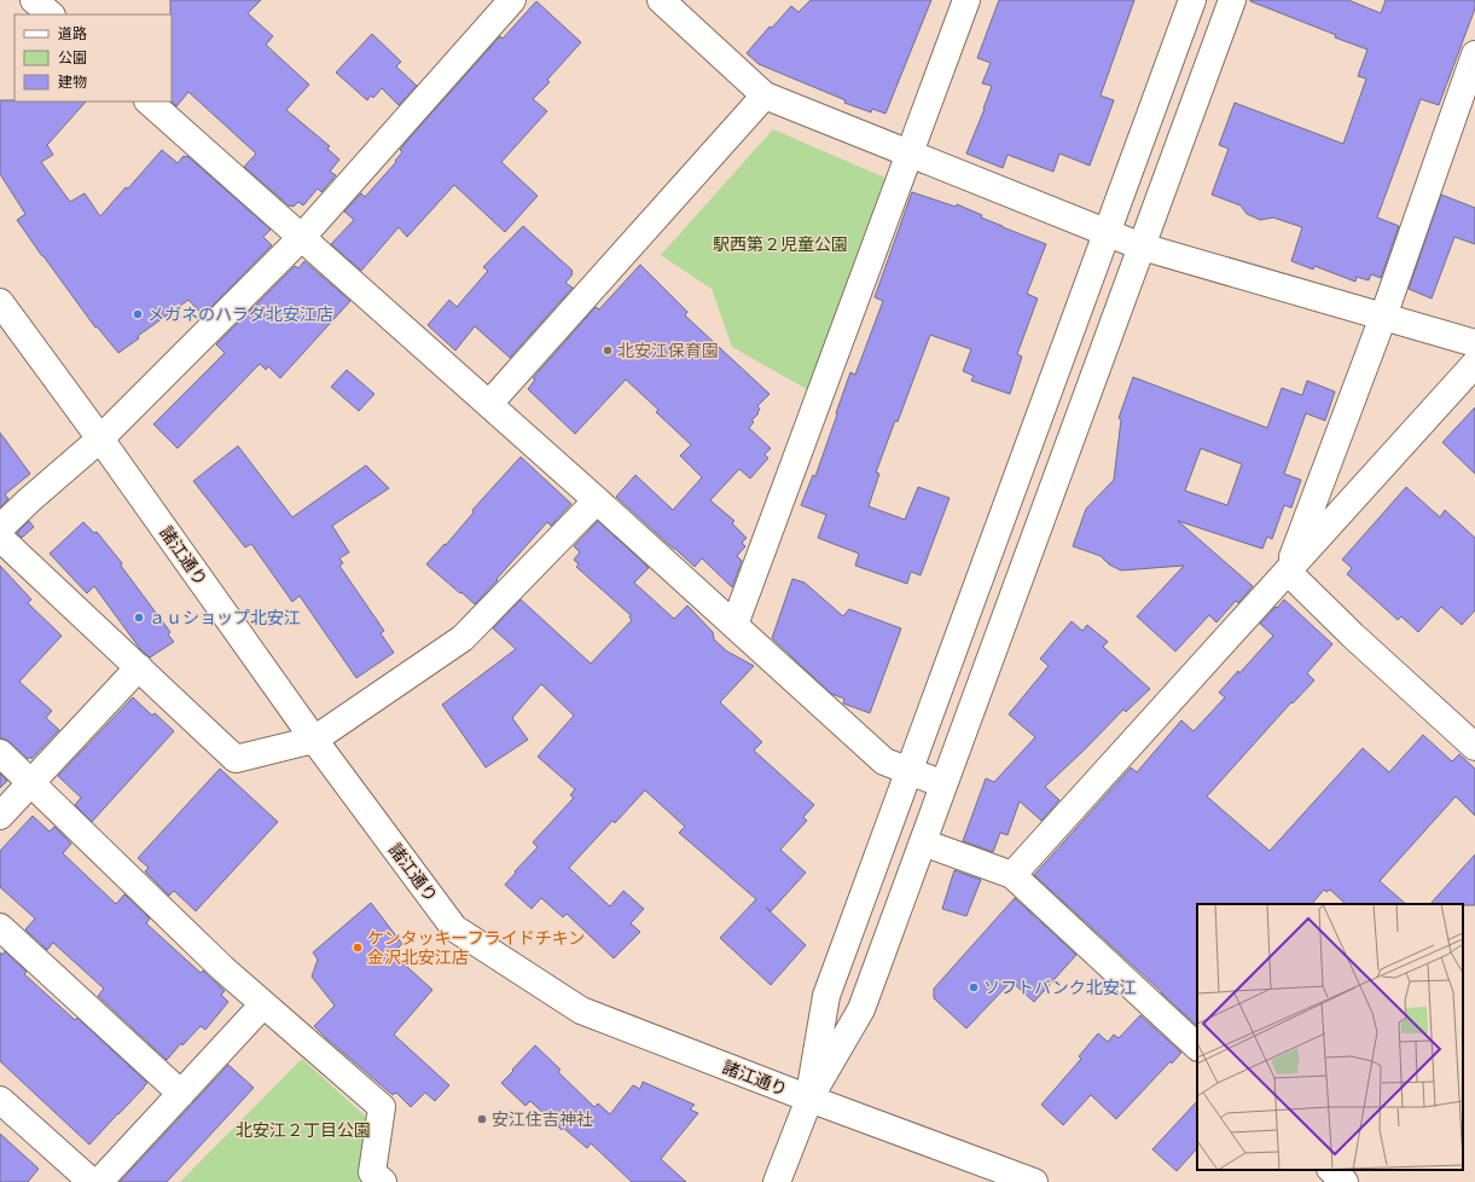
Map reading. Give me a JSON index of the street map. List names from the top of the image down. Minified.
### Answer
{"streets":{"street":["諸江通り"]},"parks":["駅西第２児童公園","北安江２丁目公園"],"places":["メガネのハラダ北安江店","北安江保育園","ａｕショップ北安江","ケンタッキーフライドチキン 金沢北安江店","ソフトバンク北安江","安江住吉神社"],"legend":["道路","公園","建物"]}
